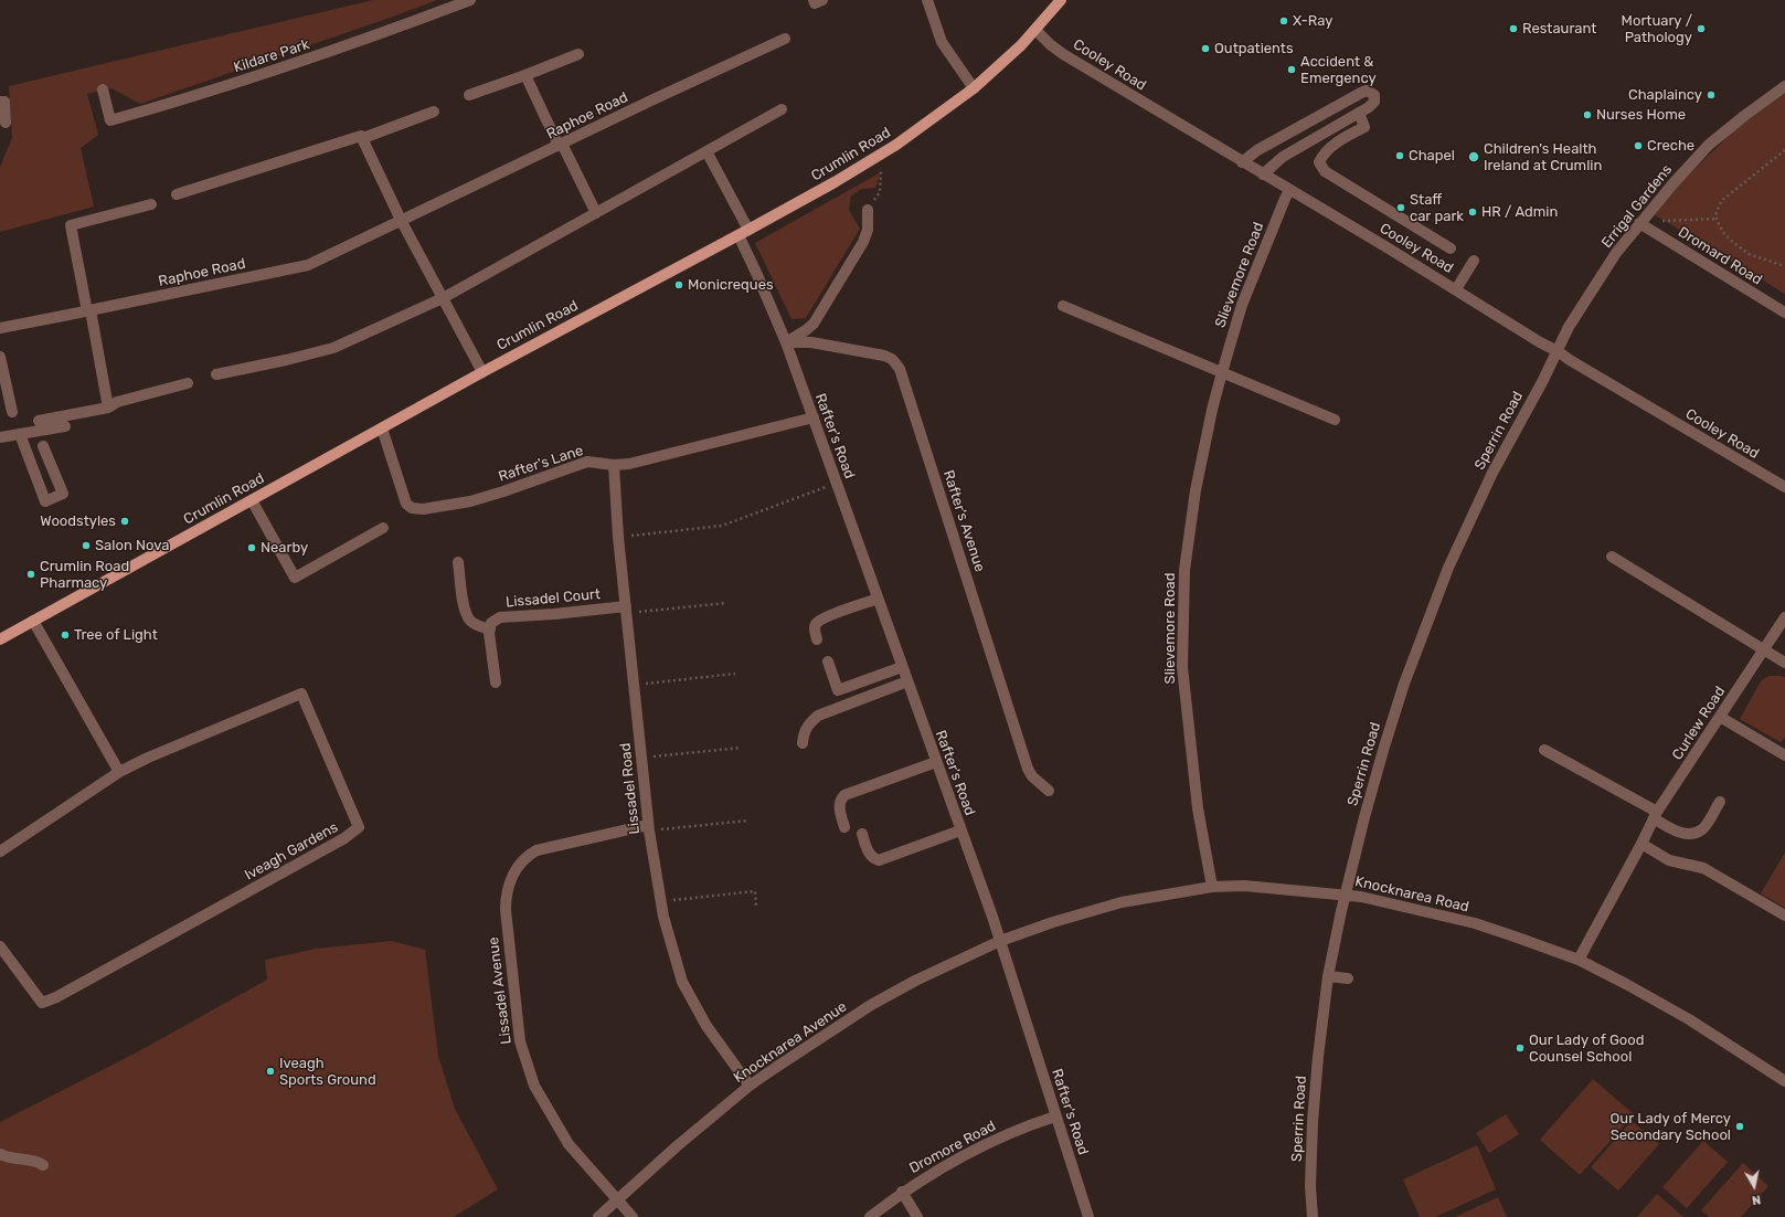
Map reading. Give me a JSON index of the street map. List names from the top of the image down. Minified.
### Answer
{"streets":{"main road":["Crumlin Road"],"street":["Kildare Park","Cooley Road","Raphoe Road","Errigal Gardens","Dromard Road","Slievemore Road","Sperrin Road","Rafter's Road","Rafter's Lane","Rafter's Avenue","Lissadel Court","Curlew Road","Lissadel Road","Iveagh Gardens","Knocknarea Road","Lissadel Avenue","Knocknarea Avenue","Dromore Road"]},"crossings":[["Cooley Road","Crumlin Road"],["Cooley Road","Errigal Gardens"],["Cooley Road","Slievemore Road"],["Cooley Road","Sperrin Road"],["Crumlin Road","Rafter's Road"],["Crumlin Road","Rafter's Lane"],["Errigal Gardens","Dromard Road"],["Errigal Gardens","Sperrin Road"],["Slievemore Road","Knocknarea Road"],["Sperrin Road","Knocknarea Road"],["Rafter's Road","Rafter's Lane"],["Rafter's Road","Rafter's Avenue"],["Rafter's Road","Knocknarea Road"],["Rafter's Road","Knocknarea Avenue"],["Rafter's Road","Dromore Road"],["Rafter's Lane","Lissadel Road"],["Lissadel Court","Lissadel Road"],["Curlew Road","Knocknarea Road"],["Lissadel Road","Lissadel Avenue"],["Lissadel Road","Knocknarea Avenue"],["Knocknarea Road","Knocknarea Avenue"],["Lissadel Avenue","Knocknarea Avenue"]],"places":["X-Ray","Restaurant","Mortuary / Pathology","Outpatients","Accident & Emergency","Chaplaincy","Nurses Home","Creche","Chapel","Children's Health Ireland at Crumlin","Staff car park","HR / Admin","Monicreques","Woodstyles","Salon Nova","Nearby","Crumlin Road Pharmacy","Tree of Light","Our Lady of Good Counsel School","Iveagh Sports Ground","Our Lady of Mercy Secondary School"],"north":"bottom"}
